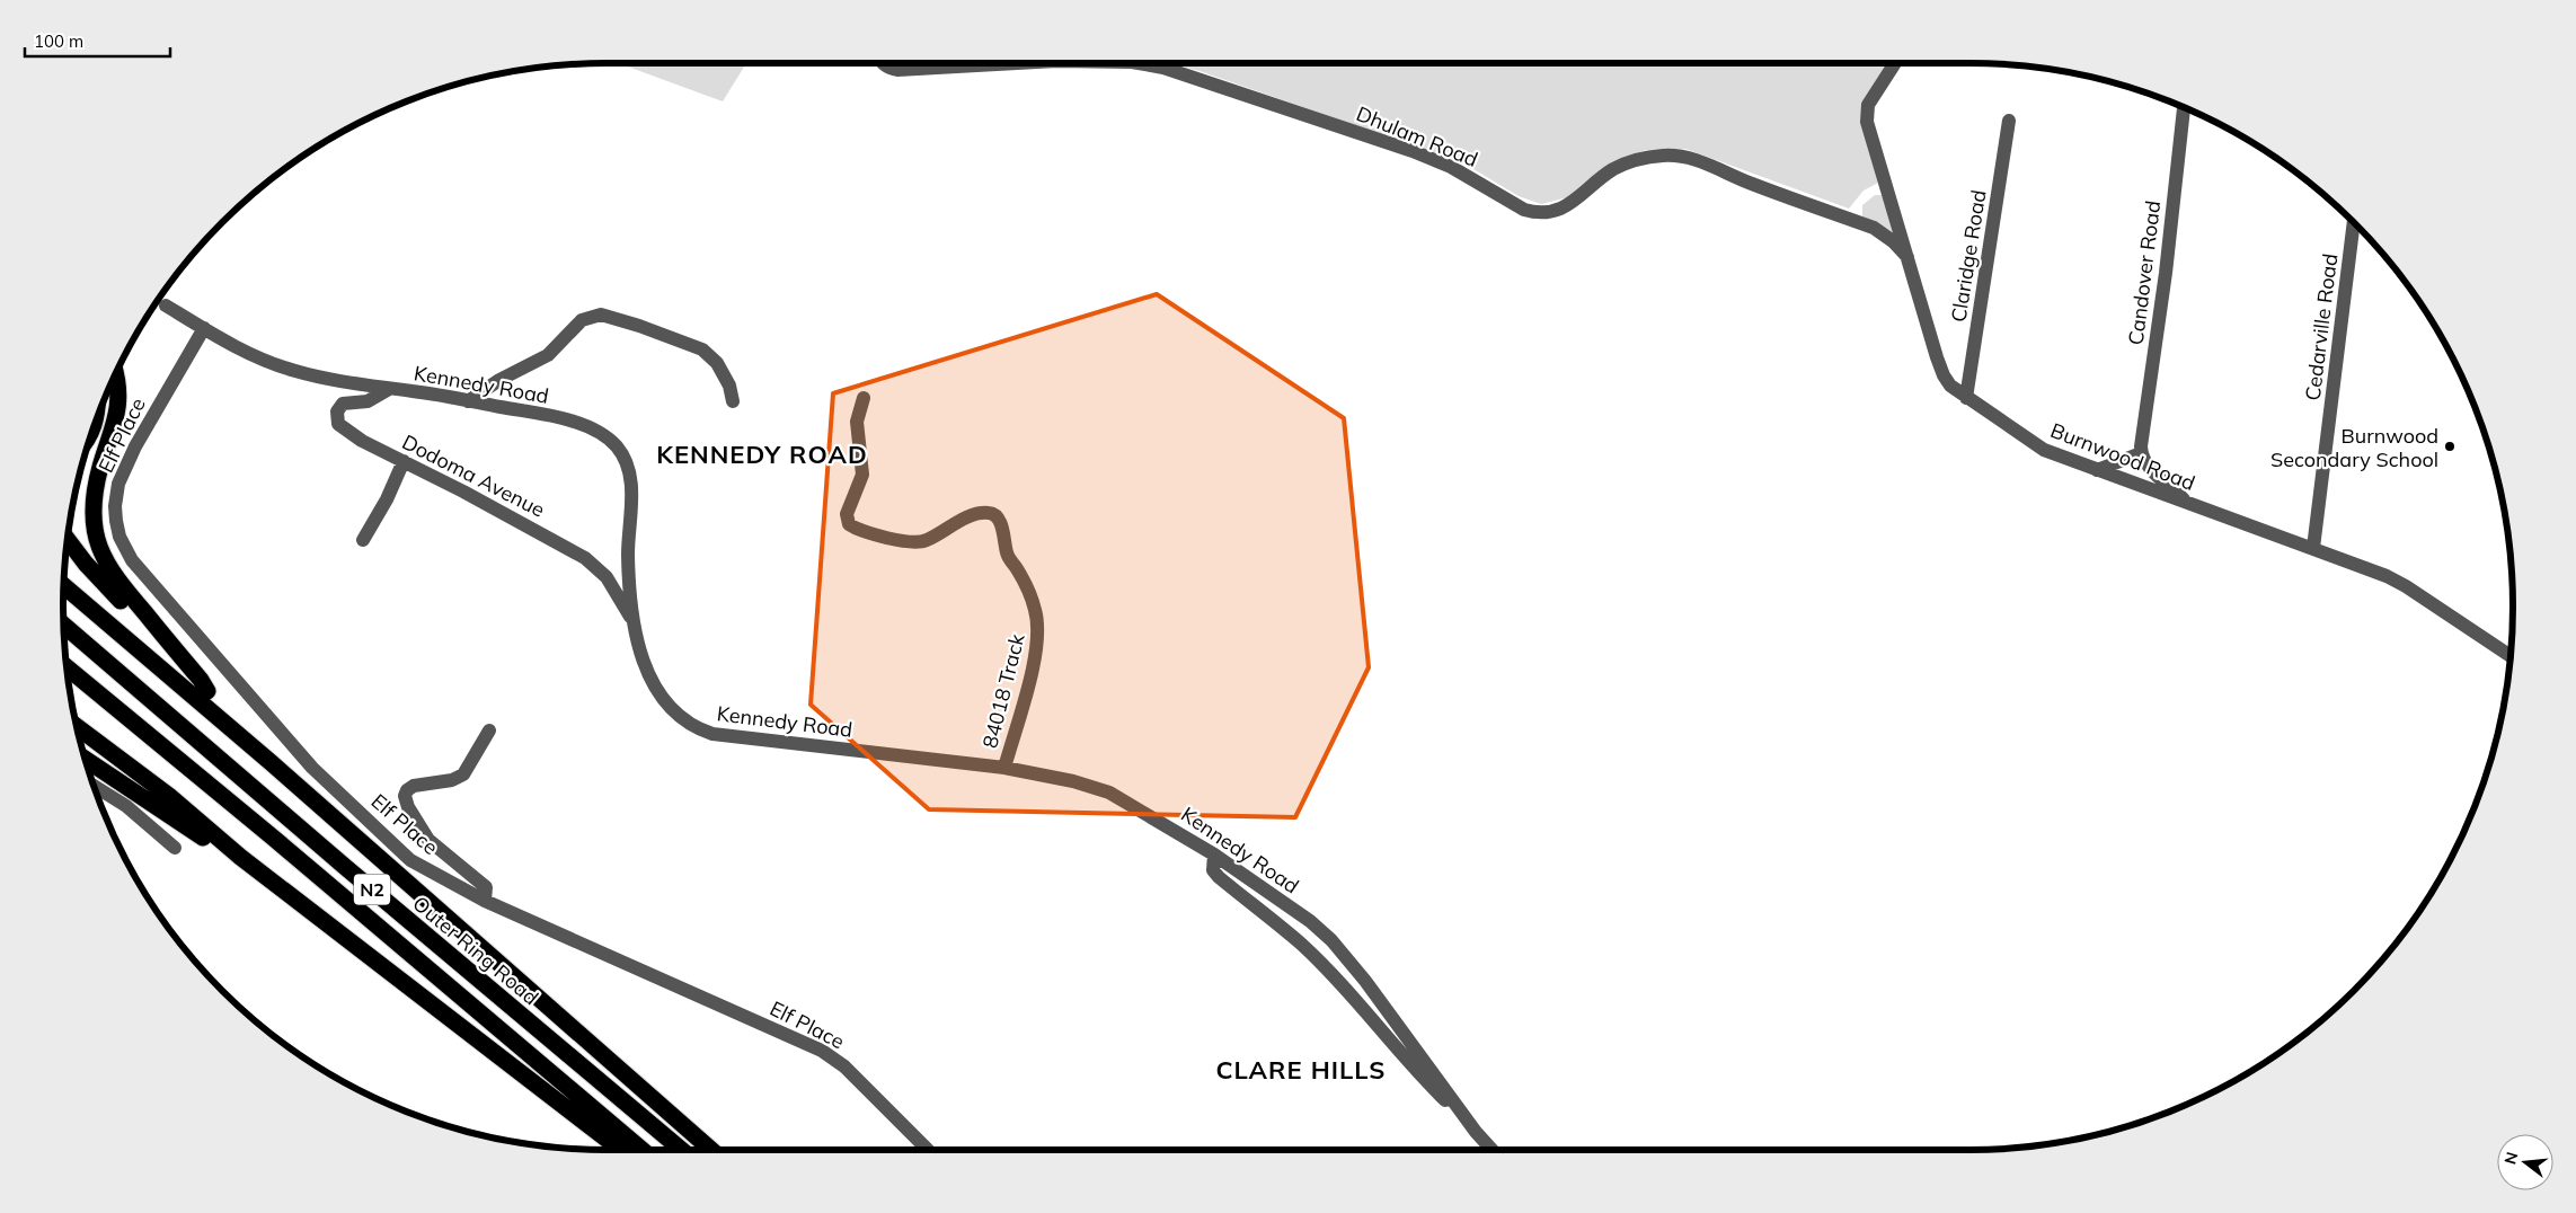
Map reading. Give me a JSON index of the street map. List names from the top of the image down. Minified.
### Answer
{"streets":{"highway":["N2","Outer Ring Road"],"street":["Dhulam Road","Claridge Road","Candover Road","Cedarville Road","Kennedy Road","Elf Place","Burnwood Road","Dodoma Avenue","84018 Track"]},"crossings":[["Dhulam Road","Burnwood Road"],["Claridge Road","Burnwood Road"],["Cedarville Road","Burnwood Road"],["Kennedy Road","Elf Place"],["Kennedy Road","Dodoma Avenue"],["Kennedy Road","84018 Track"]],"districts":["KENNEDY ROAD","CLARE HILLS"],"places":["Burnwood Secondary School"],"scale_bar":"100 m","north":"left"}
